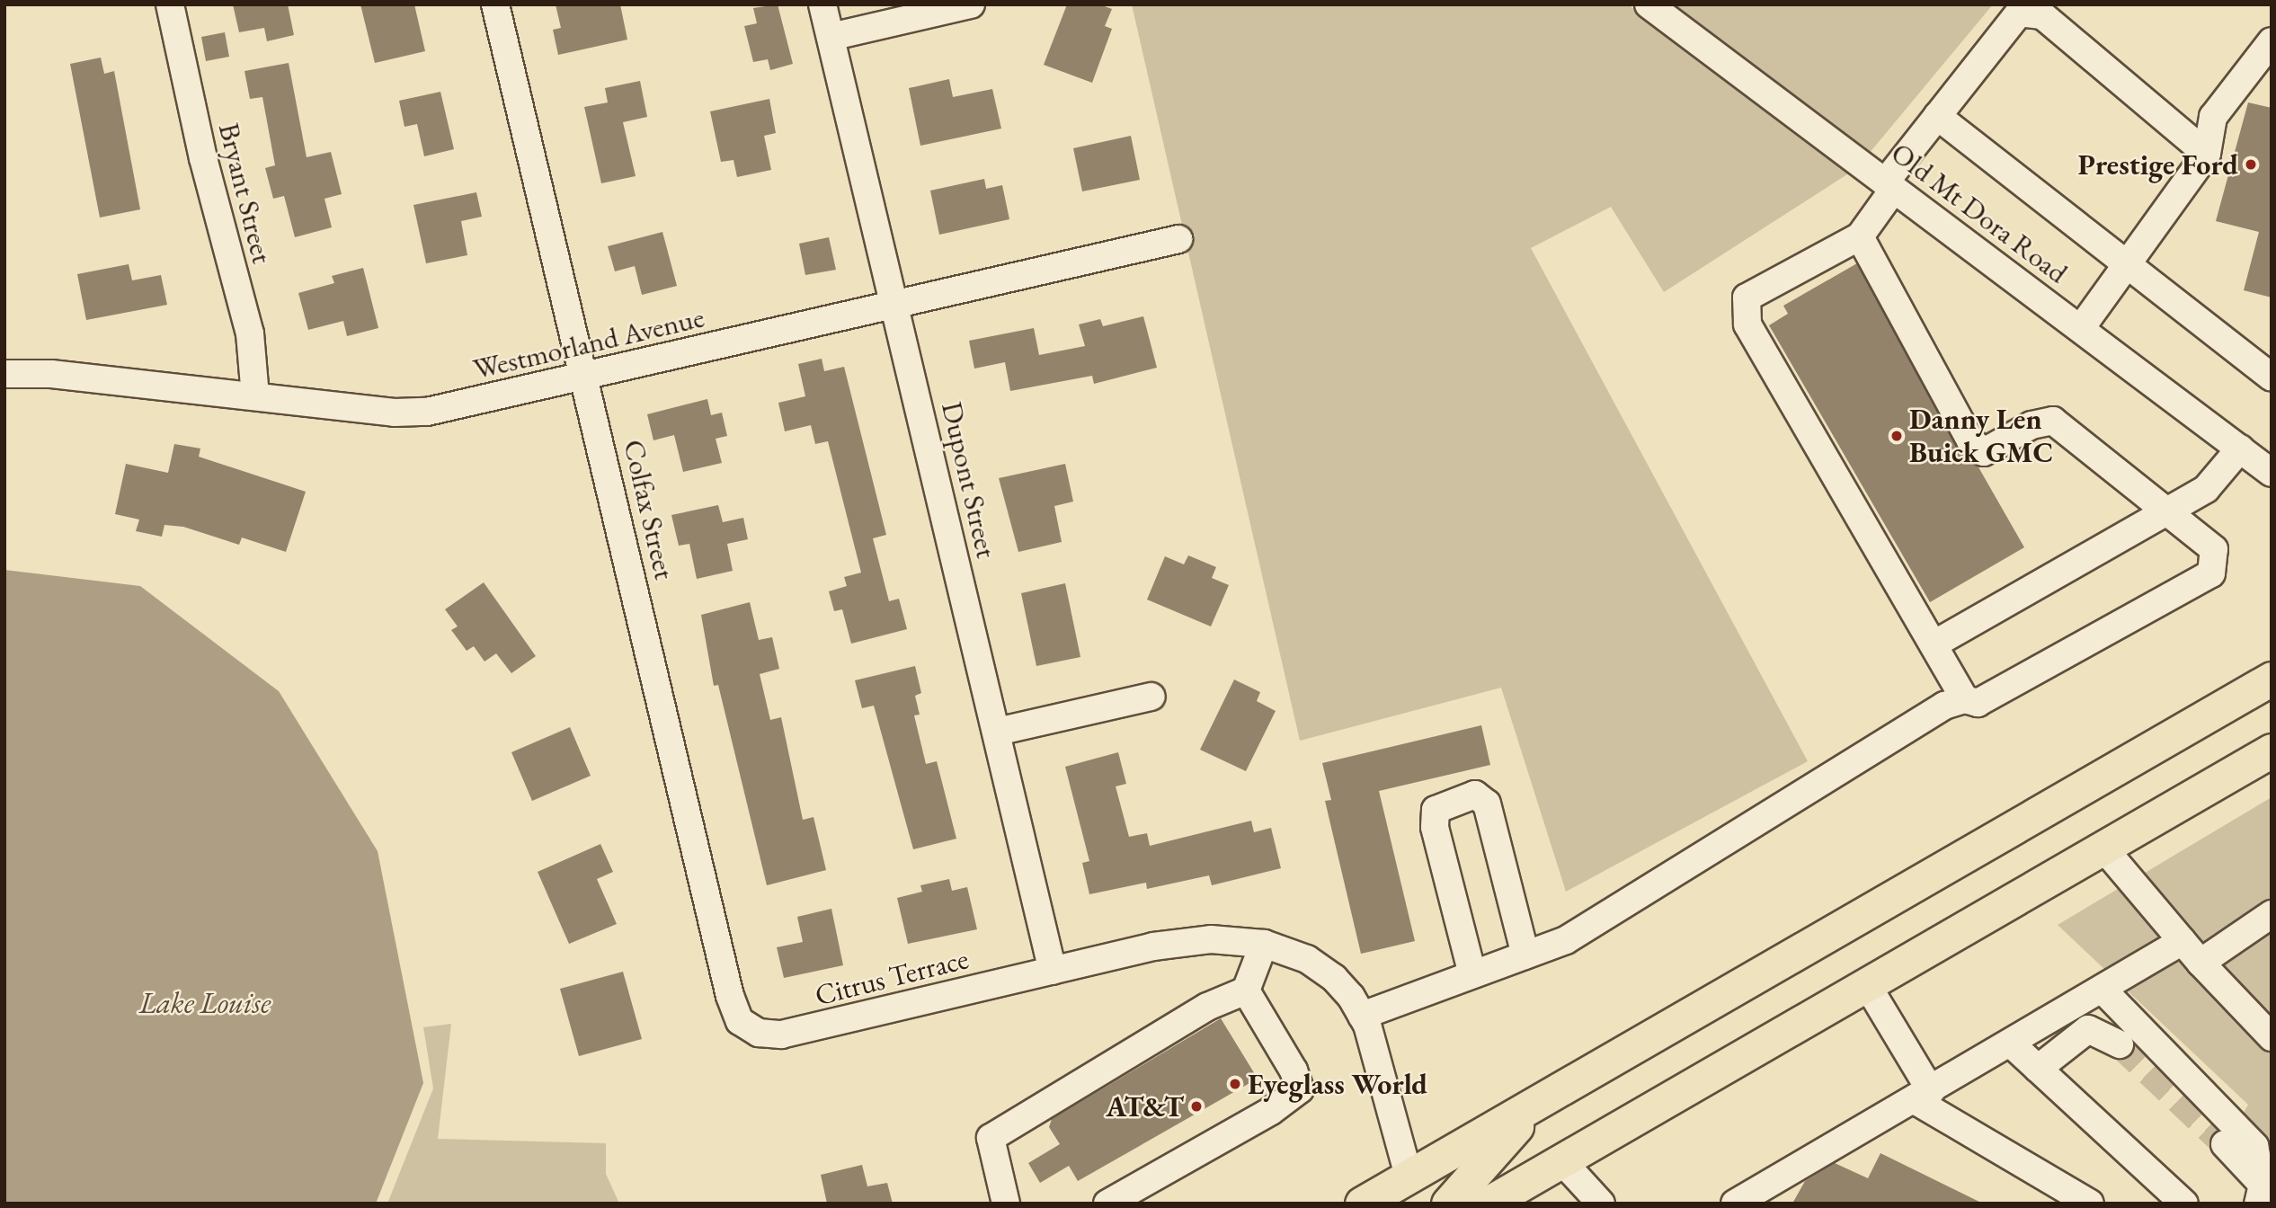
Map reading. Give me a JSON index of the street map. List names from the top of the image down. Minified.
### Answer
{"streets":{"street":["Bryant Street","Old Mt Dora Road","Westmorland Avenue","Dupont Street","Colfax Street","Citrus Terrace"]},"crossings":[["Bryant Street","Westmorland Avenue"],["Westmorland Avenue","Dupont Street"],["Westmorland Avenue","Colfax Street"],["Dupont Street","Citrus Terrace"],["Colfax Street","Citrus Terrace"]],"water":["Lake Louise"],"places":["Prestige Ford","Danny Len Buick GMC","Eyeglass World","AT&T"]}
